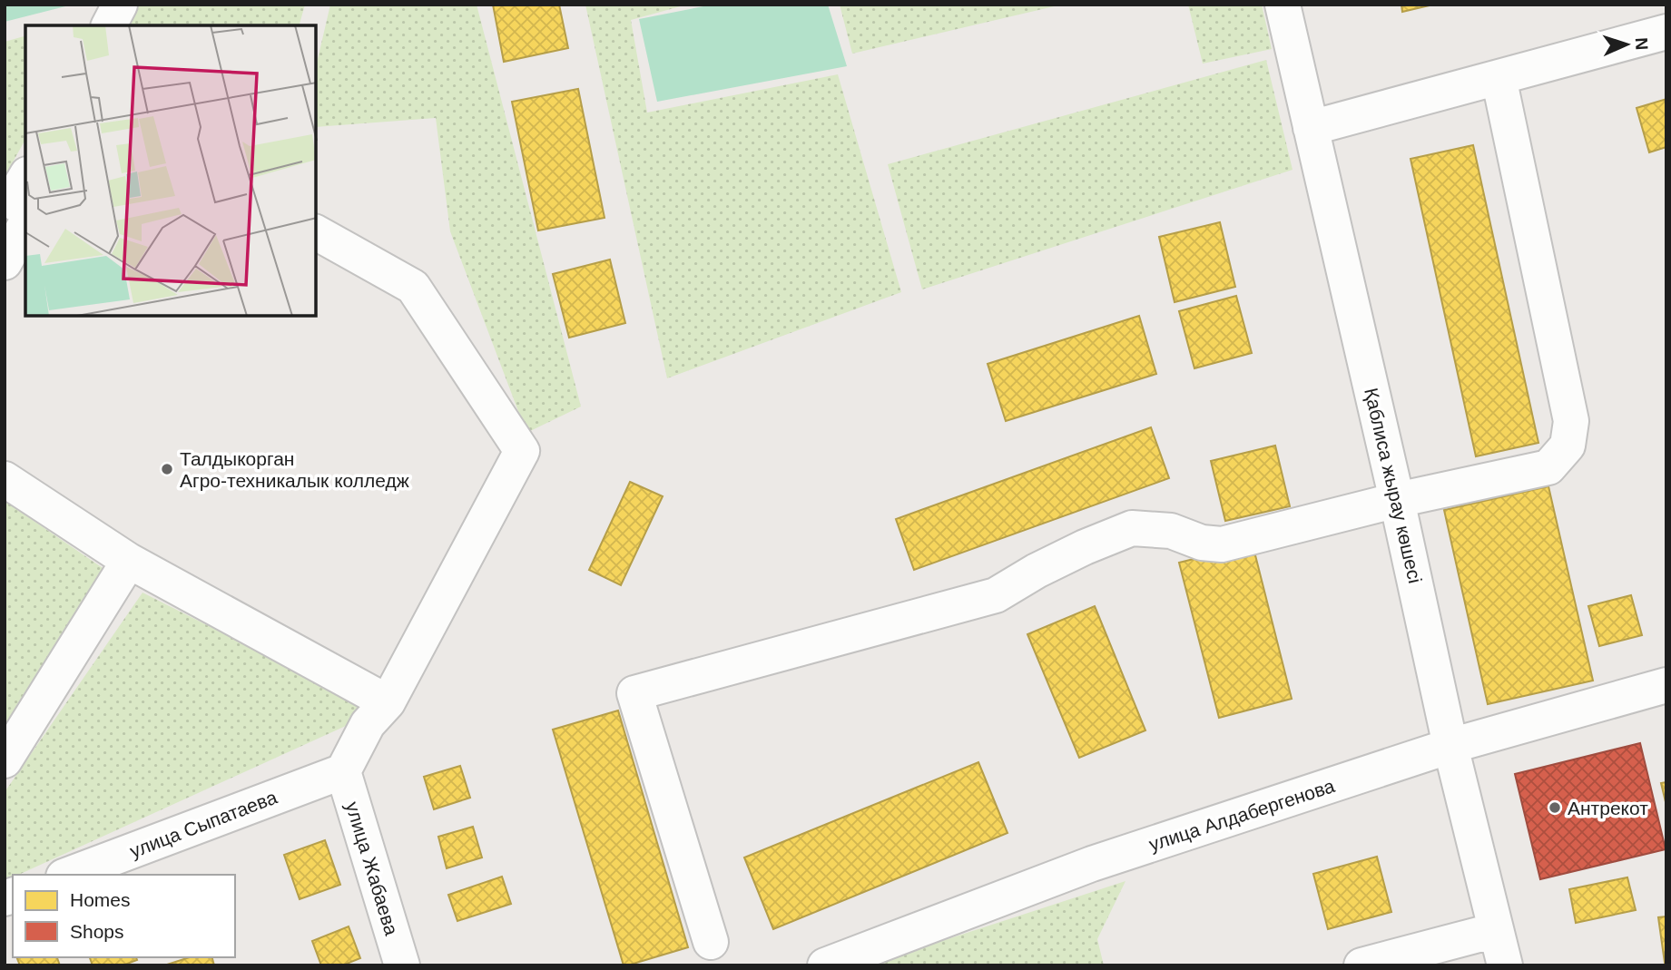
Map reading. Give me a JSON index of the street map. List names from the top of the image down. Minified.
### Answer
{"streets":{"street":["Қаблиса жырау көшесі","улица Алдабергенова","улица Сыпатаева","улица Жабаева"]},"crossings":[["Қаблиса жырау көшесі","улица Алдабергенова"],["улица Сыпатаева","улица Жабаева"]],"places":["Талдыкорган Агро-техникалык колледж","Антрекот"],"legend":["Homes","Shops"],"north":"right"}
